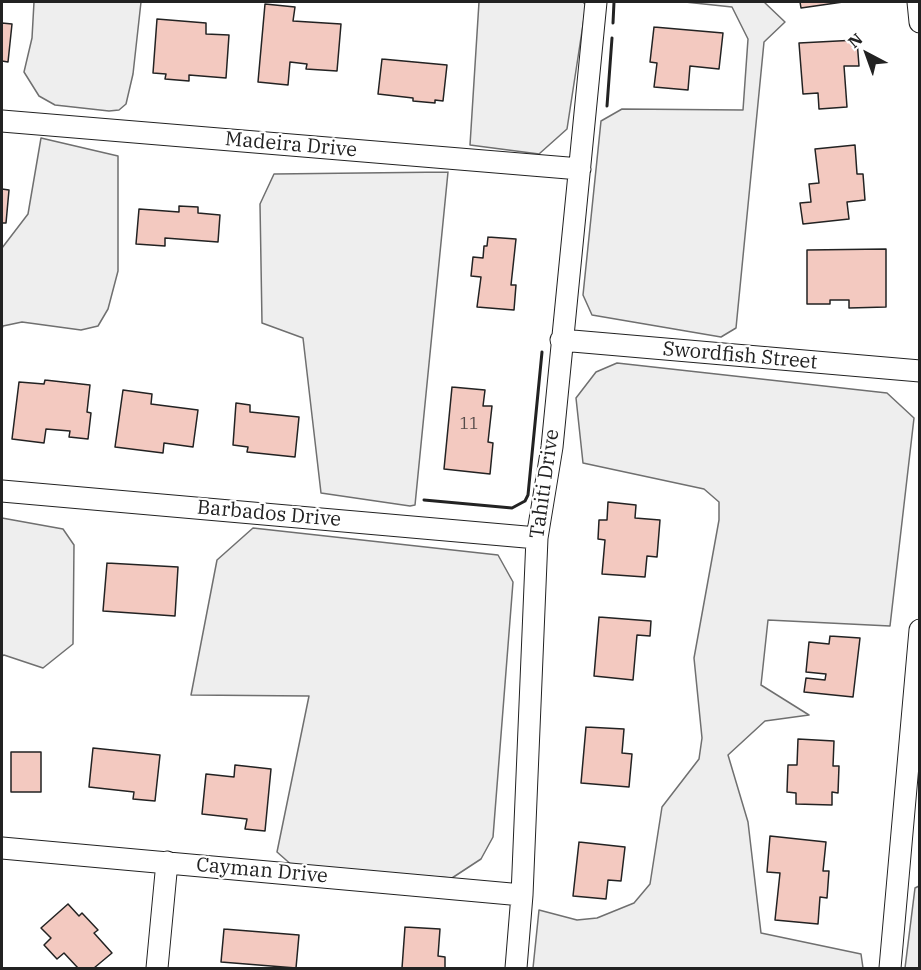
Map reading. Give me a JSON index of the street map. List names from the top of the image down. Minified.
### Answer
{"streets":{"street":["Madeira Drive","Swordfish Street","Tahiti Drive","Barbados Drive","Cayman Drive"]},"crossings":[["Madeira Drive","Tahiti Drive"],["Swordfish Street","Tahiti Drive"],["Tahiti Drive","Barbados Drive"],["Tahiti Drive","Cayman Drive"]],"house_numbers":["11"],"north":"top left"}
